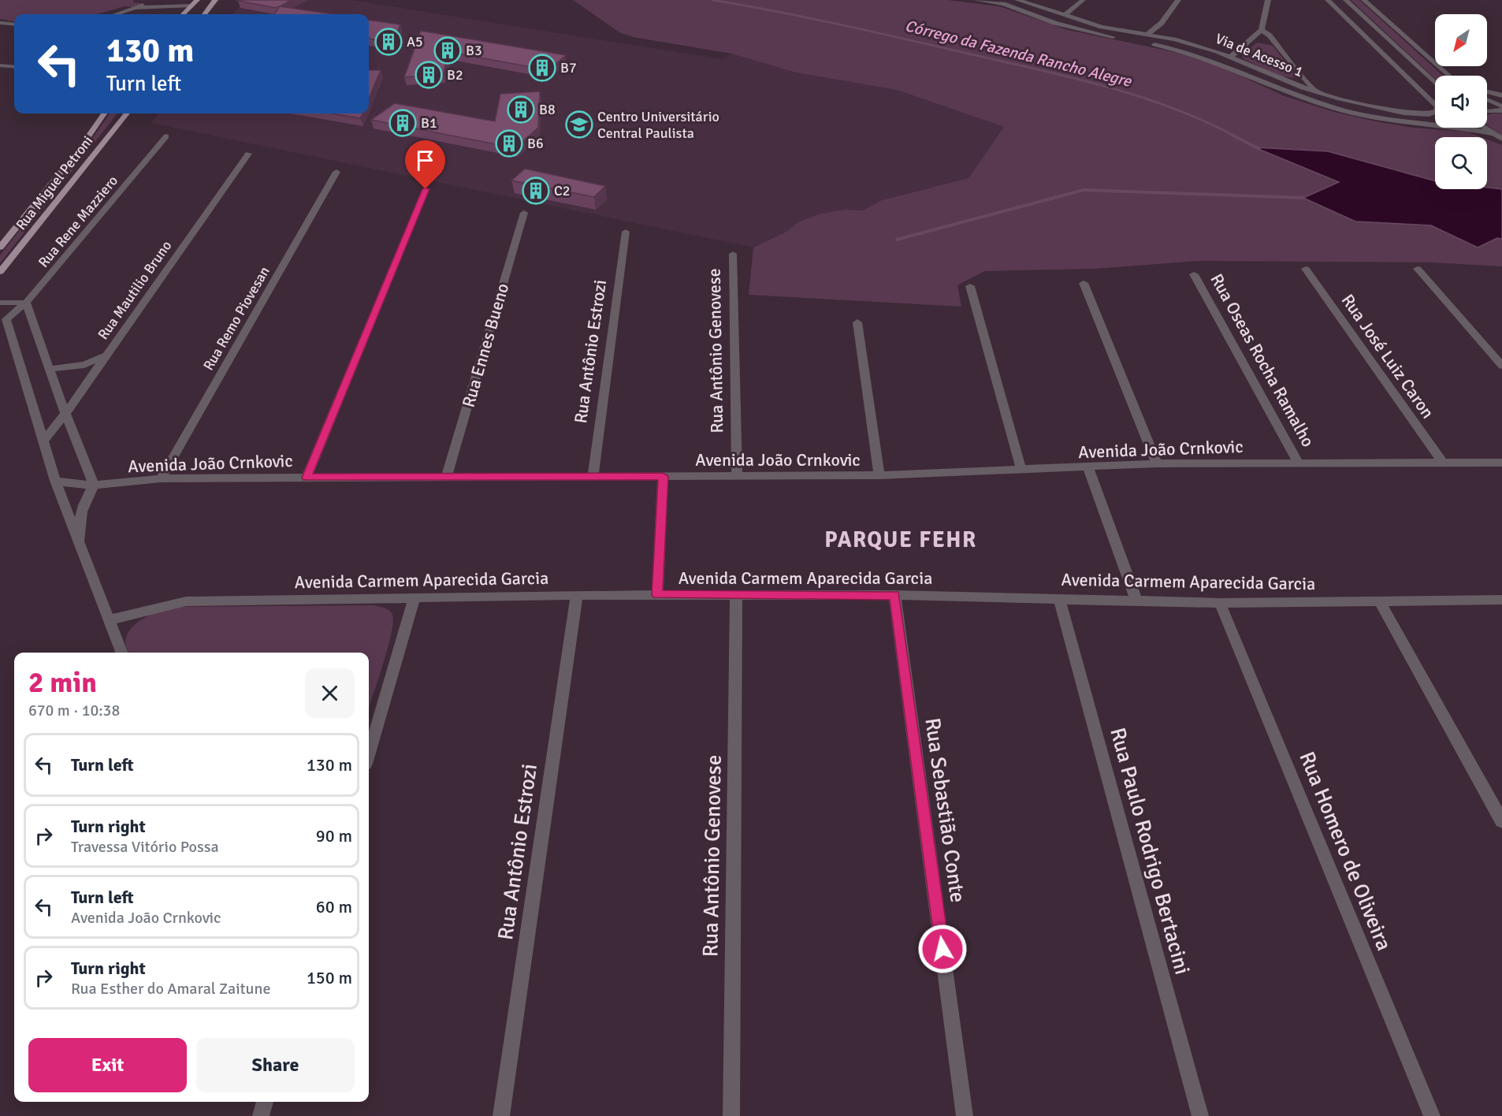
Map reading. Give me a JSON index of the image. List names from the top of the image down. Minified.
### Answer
{"streets":{"main road":["Rua Miguel Petroni"],"street":["Via de Acesso 1","Rua Rene Mazziero","Rua Mautilio Bruno","Rua Remo Piovesan","Rua Ennes Bueno","Rua Antônio Genovese","Rua Antônio Estrozi","Rua José Luiz Caron","Rua Oseas Rocha Ramalho","Avenida João Crnkovic","Avenida Carmem Aparecida Garcia","Rua Sebastião Conte","Rua Paulo Rodrigo Bertacini","Rua Homero de Oliveira"]},"crossings":[["Rua Remo Piovesan","Avenida João Crnkovic"],["Rua Ennes Bueno","Avenida João Crnkovic"],["Rua Antônio Genovese","Avenida João Crnkovic"],["Rua Antônio Genovese","Avenida Carmem Aparecida Garcia"],["Rua Antônio Estrozi","Avenida João Crnkovic"],["Rua Antônio Estrozi","Avenida Carmem Aparecida Garcia"],["Rua José Luiz Caron","Avenida João Crnkovic"],["Rua Oseas Rocha Ramalho","Avenida João Crnkovic"],["Avenida Carmem Aparecida Garcia","Rua Sebastião Conte"],["Avenida Carmem Aparecida Garcia","Rua Paulo Rodrigo Bertacini"],["Avenida Carmem Aparecida Garcia","Rua Homero de Oliveira"]],"districts":["PARQUE FEHR"],"water":["Córrego da Fazenda Rancho Alegre"],"places":{"building":["A5","B3","B7","B2","B8","B1","B6","C2"],"school or university":["Centro Universitário Central Paulista"]},"north":"bottom left","page":{"turn":["130 m","Turn left"],"heading":["2 min","670 m · 10:38"],"list":[{"name":"Turn left","value":"130 m"},{"name":"Turn right","note":"Travessa Vitório Possa","value":"90 m"},{"name":"Turn left","note":"Avenida João Crnkovic","value":"60 m"},{"name":"Turn right","note":"Rua Esther do Amaral Zaitune","value":"150 m"}],"buttons":["Exit","Share"]}}
